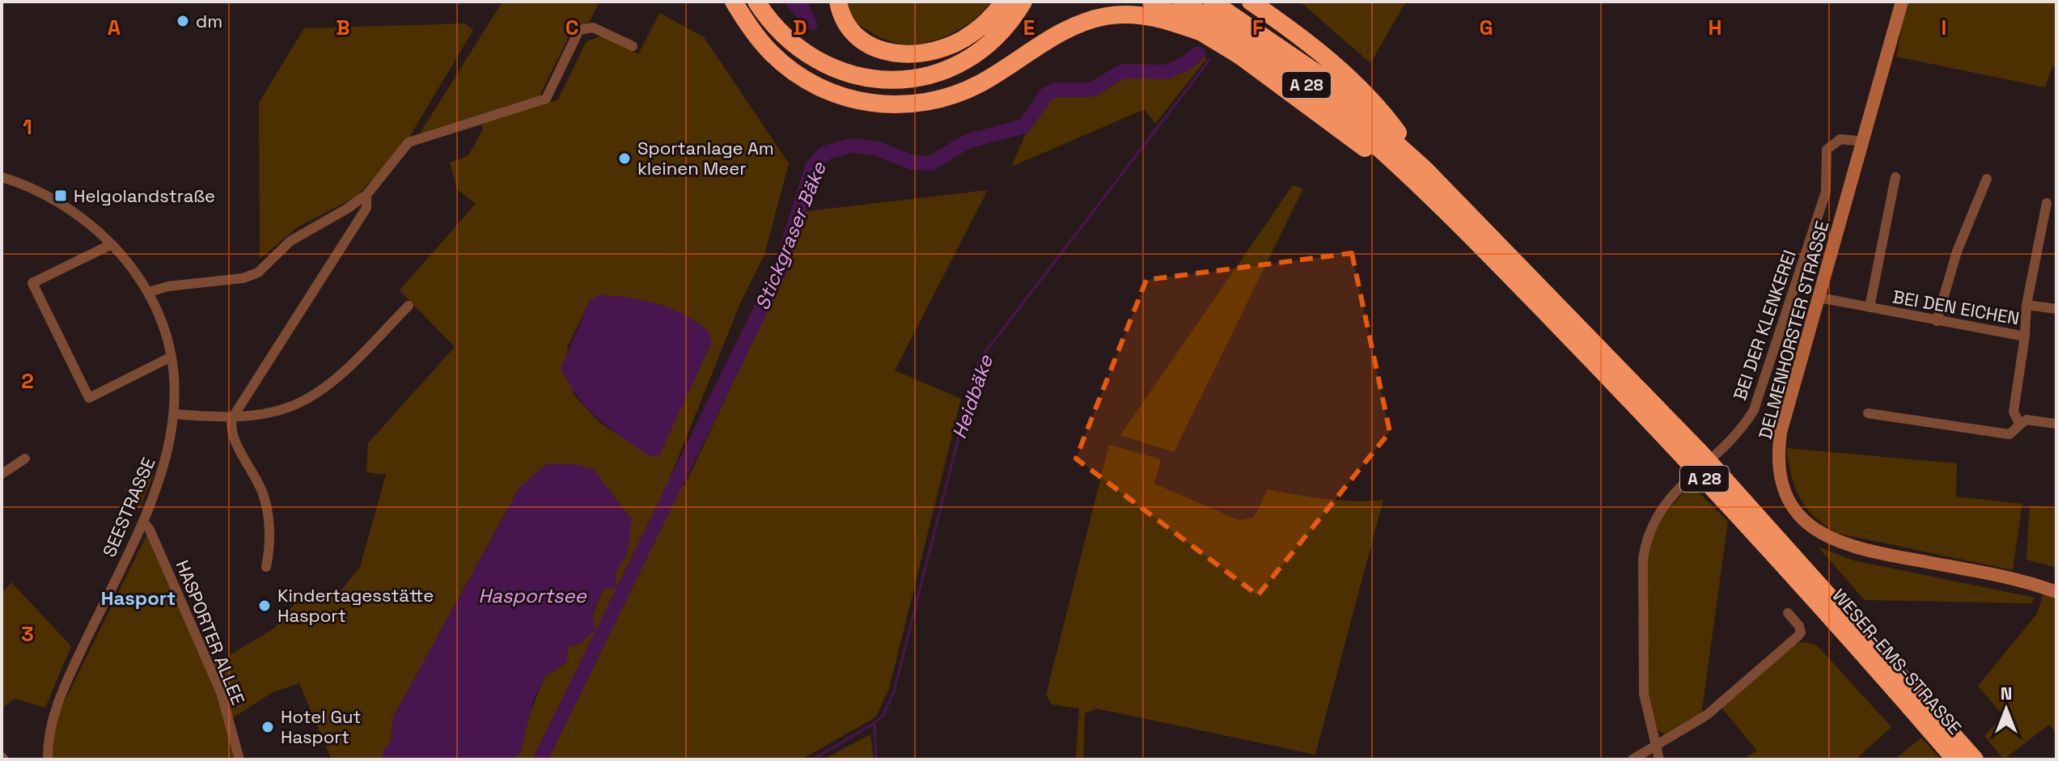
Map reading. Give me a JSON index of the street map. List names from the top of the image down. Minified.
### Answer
{"streets":{"highway":["A 28","WESER-EMS-STRASSE"],"street":["BEI DEN EICHEN","BEI DER KLENKEREI","DELMENHORSTER STRASSE","SEESTRASSE","HASPORTER ALLEE"]},"crossings":[["A 28","WESER-EMS-STRASSE"],["BEI DEN EICHEN","DELMENHORSTER STRASSE"],["BEI DER KLENKEREI","DELMENHORSTER STRASSE"],["SEESTRASSE","HASPORTER ALLEE"]],"districts":["Hasport"],"water":["Stickgraser Bäke","Heidbäke","Hasportsee"],"places":{"other":["dm","Sportanlage Am kleinen Meer","Kindertagesstätte Hasport","Hotel Gut Hasport"],"transit":["Helgolandstraße"]},"north":"top","grid":{"columns":["A","B","C","D","E","F","G","H","I"],"rows":["1","2","3"]}}
